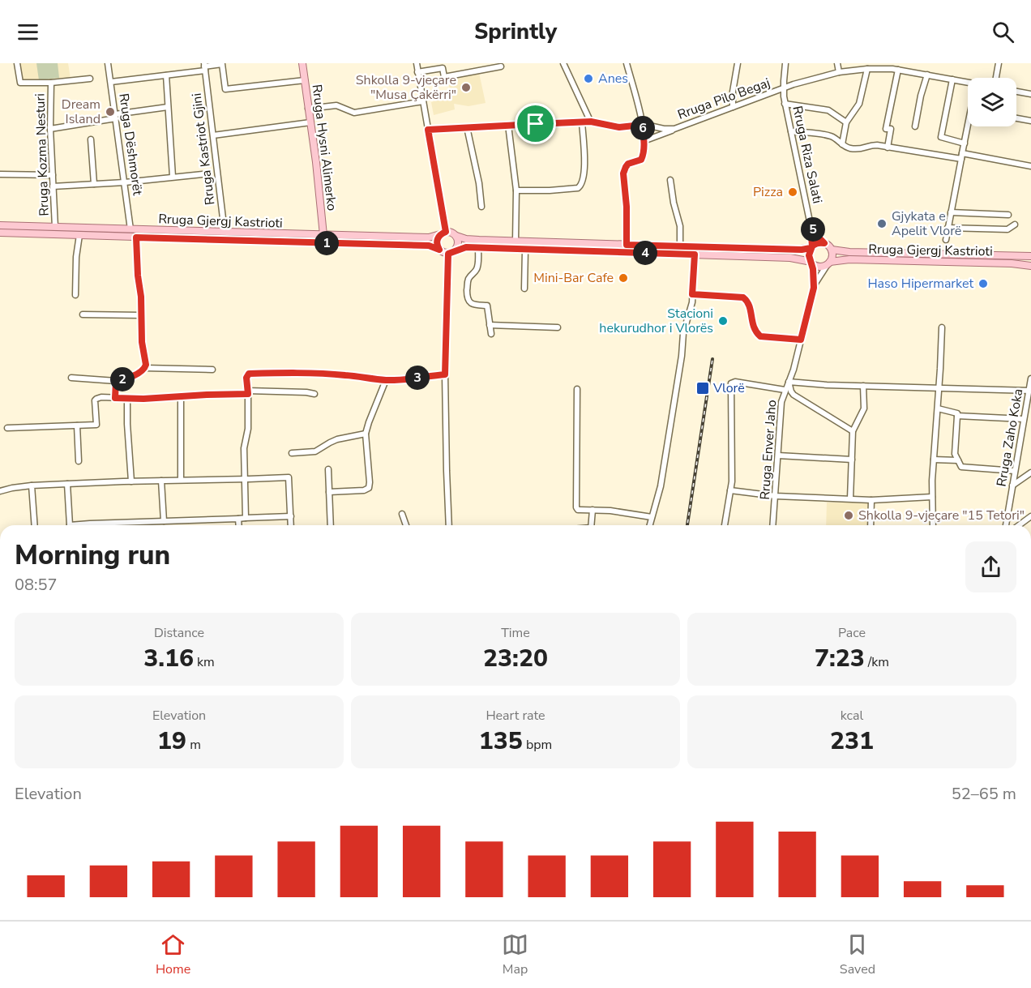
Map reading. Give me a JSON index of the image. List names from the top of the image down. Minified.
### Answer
{"streets":{"main road":["Rruga Hysni Alimerko","Rruga Gjergj Kastrioti"],"street":["Rruga Pilo Begaj","Rruga Dëshmorët","Rruga Kastriot Gjini","Rruga Kozma Nesturi","Rruga Riza Salati","Rruga Zaho Koka","Rruga Enver Jaho"]},"crossings":[["Rruga Pilo Begaj","Rruga Riza Salati"],["Rruga Dëshmorët","Rruga Gjergj Kastrioti"],["Rruga Hysni Alimerko","Rruga Gjergj Kastrioti"],["Rruga Kastriot Gjini","Rruga Gjergj Kastrioti"],["Rruga Kozma Nesturi","Rruga Gjergj Kastrioti"],["Rruga Riza Salati","Rruga Gjergj Kastrioti"]],"places":{"other":["Anes","Shkolla 9-vjeçare \"Musa Çakërri\"","Dream Island","Pizza","Gjykata e Apelit Vlorë","Mini-Bar Cafe","Haso Hipermarket","Stacioni hekurudhor i Vlorës","Shkolla 9-vjeçare \"15 Tetori\""],"transit":["Vlorë"]},"page":{"header":"Sprintly","pins":["6","5","1","4","3","2"],"heading":["Morning run","08:57"],"stats":[["Distance","3.16 km"],["Time","23:20"],["Pace","7:23 /km"],["Elevation","19 m"],["Heart rate","135 bpm"],["kcal","231"]],"chart":["Elevation","52–65 m"],"tabs":["Home","Map","Saved"]}}
